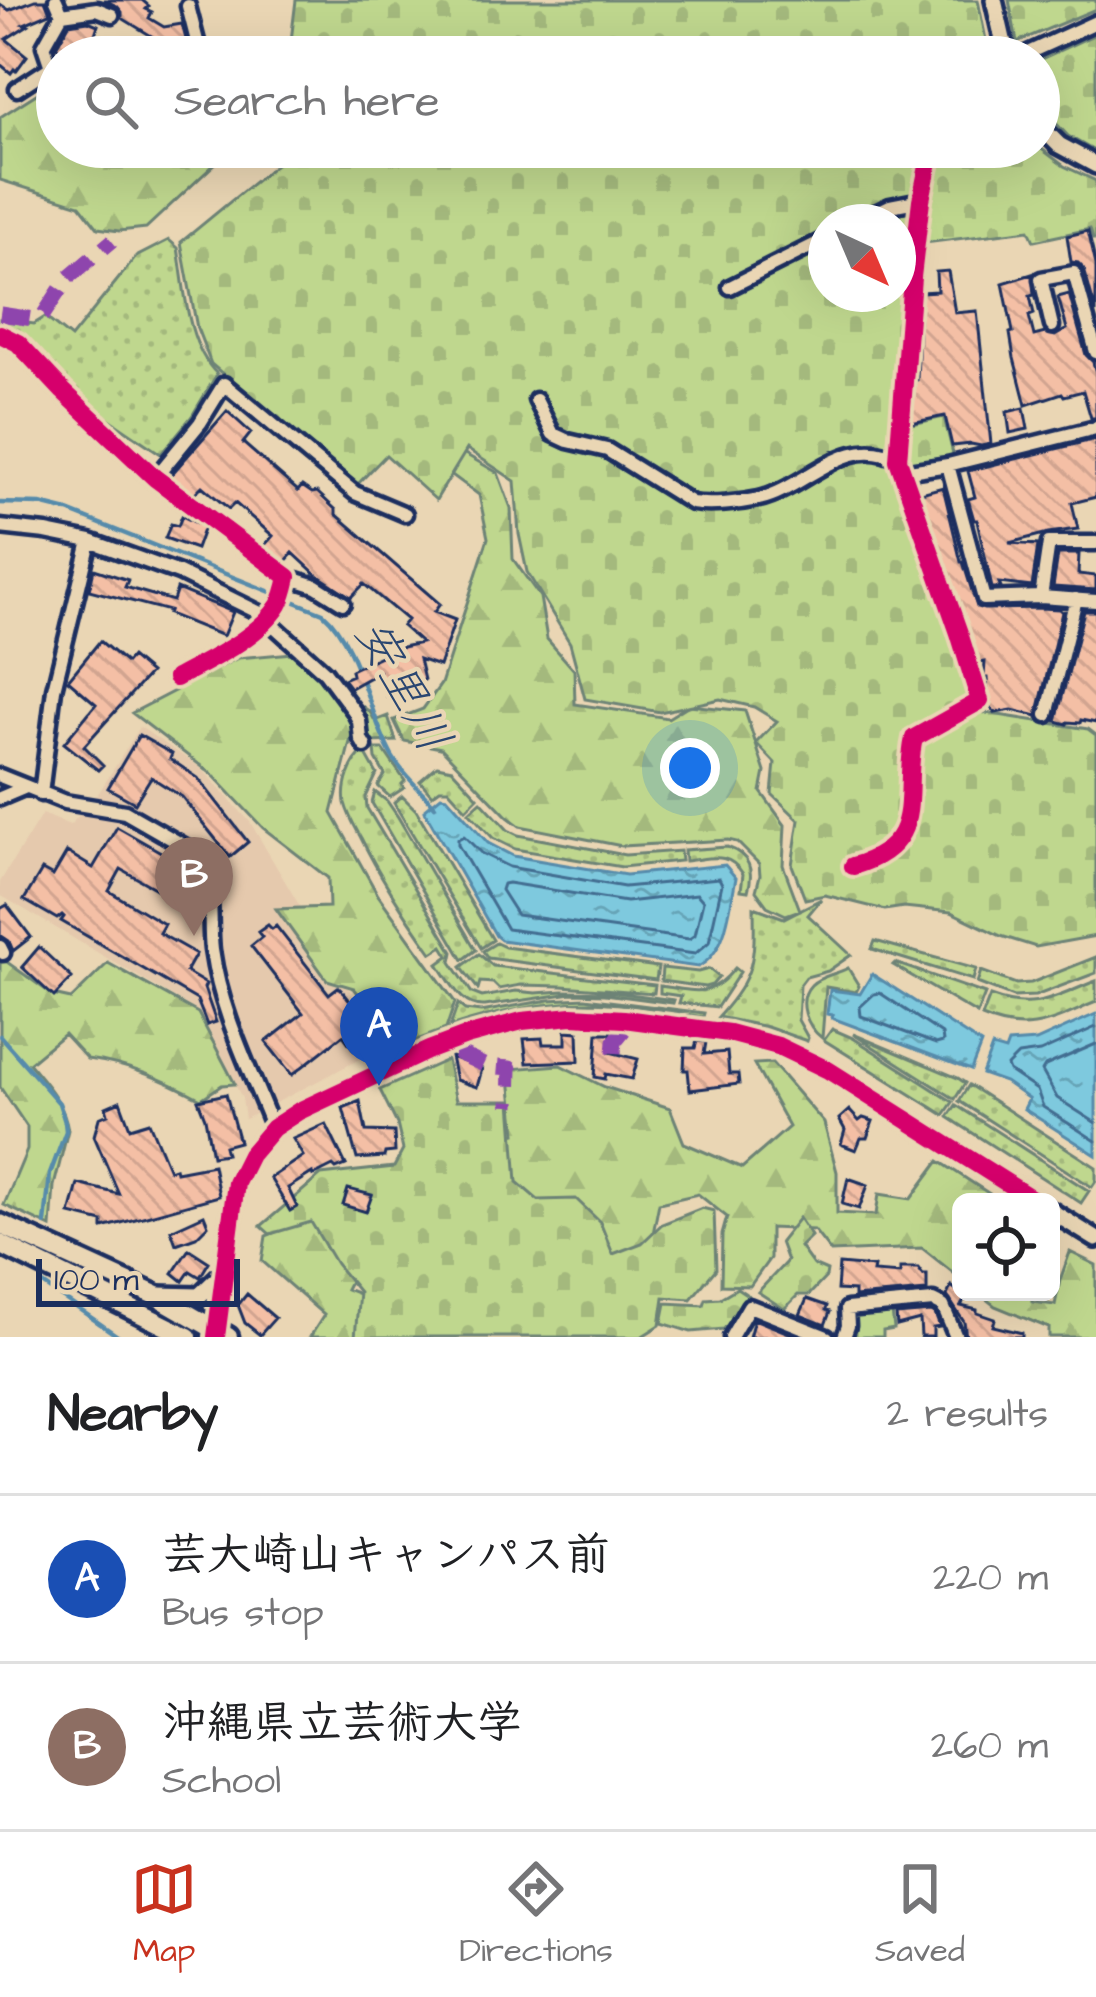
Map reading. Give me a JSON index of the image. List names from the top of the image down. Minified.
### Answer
{"water":["安里川"],"scale_bar":"100 m","north":"bottom right","page":{"search":"Search here","pins":["B","A"],"scale":"100 m","heading":["Nearby","2 results"],"list":[{"mark":"A","name":"芸大崎山キャンパス前","note":"Bus stop","value":"220 m"},{"mark":"B","name":"沖縄県立芸術大学","note":"School","value":"260 m"}],"nav":["Map","Directions","Saved"]}}
